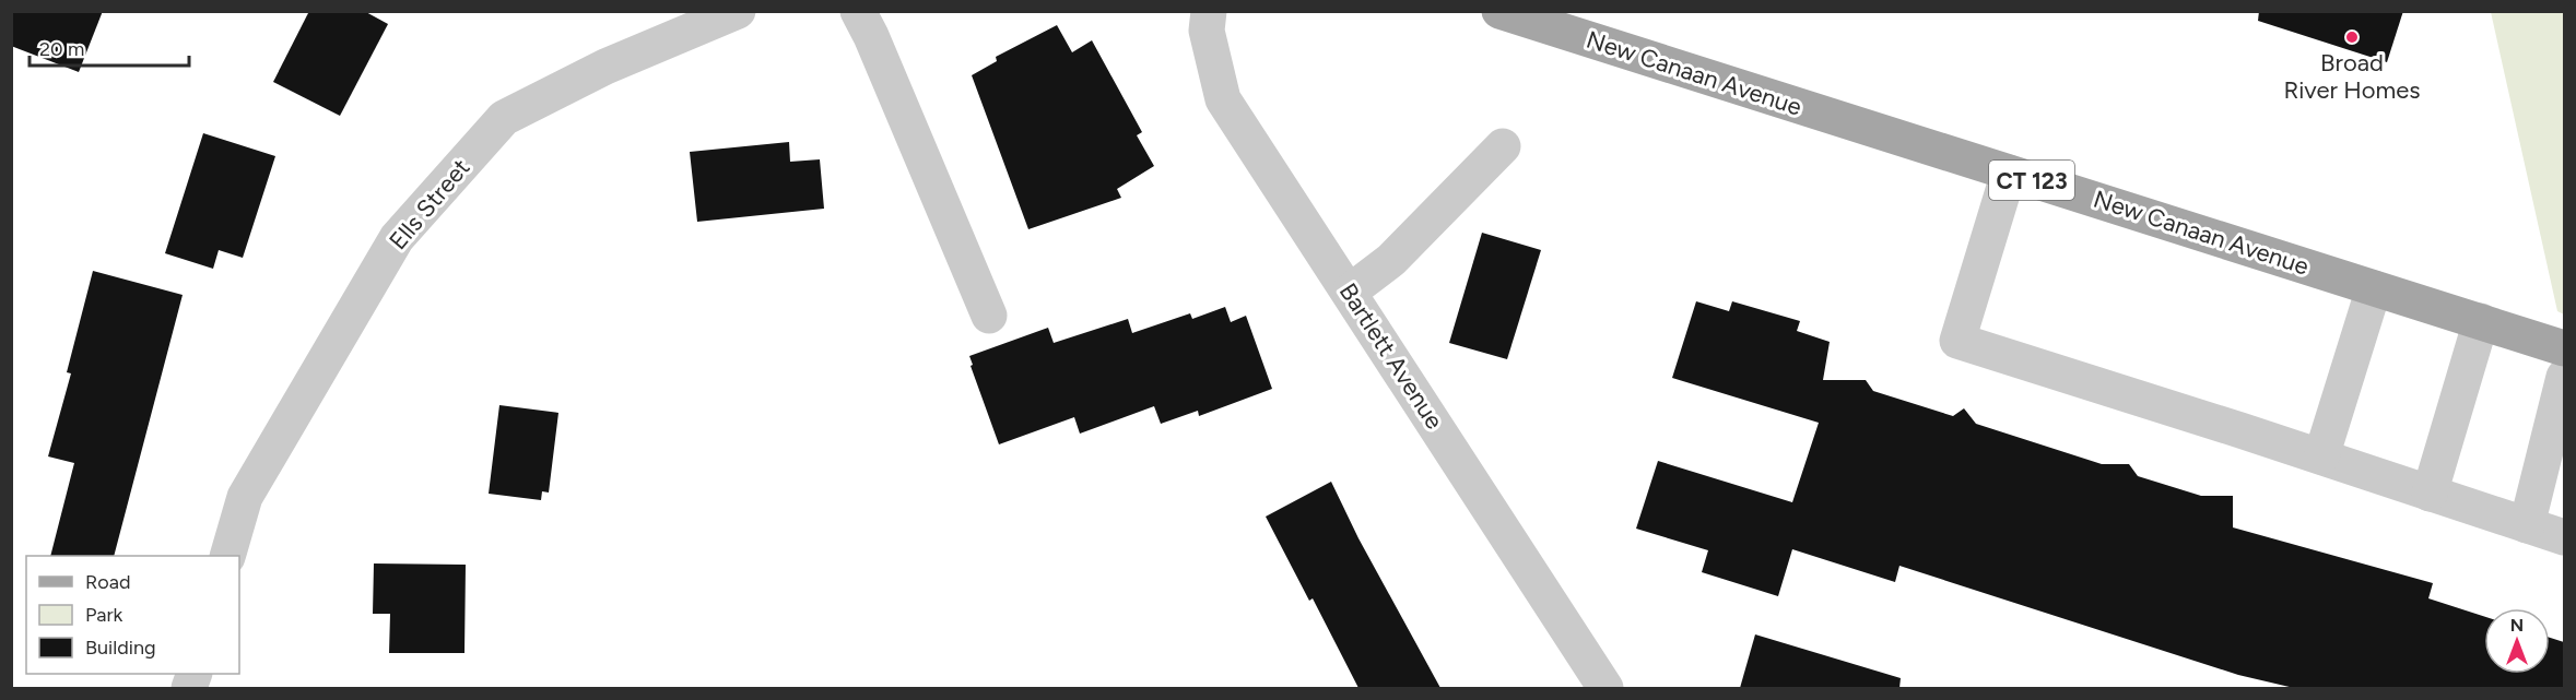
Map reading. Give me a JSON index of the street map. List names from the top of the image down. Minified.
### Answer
{"streets":{"main road":["New Canaan Avenue","CT 123"],"street":["Ells Street","Bartlett Avenue"]},"places":["Broad River Homes"],"legend":["Road","Park","Building"],"scale_bar":"20 m","north":"top"}
